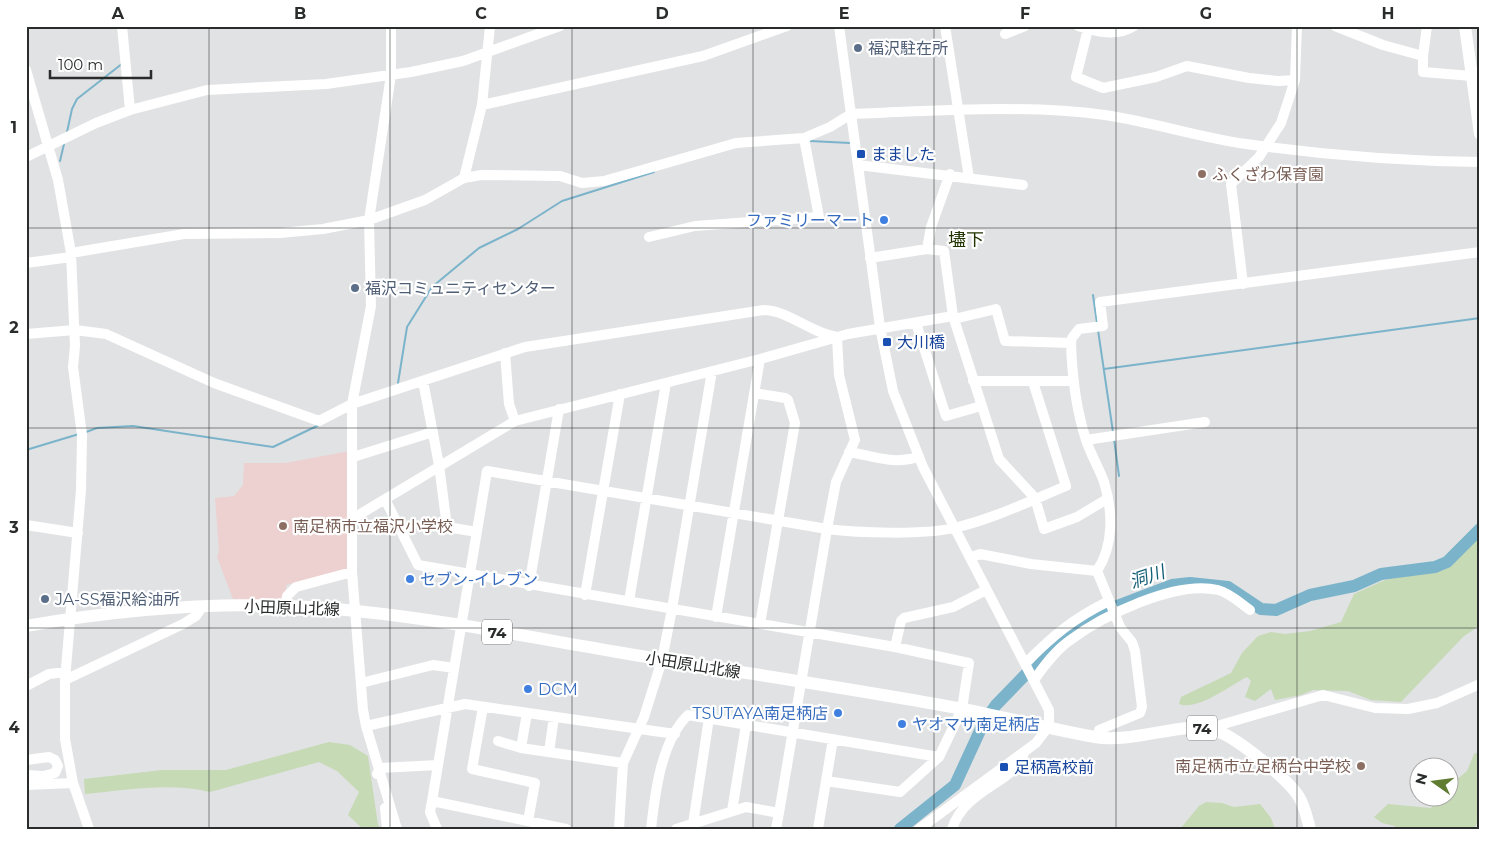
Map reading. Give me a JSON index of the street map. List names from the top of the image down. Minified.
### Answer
{"streets":{"main road":["小田原山北線","74"]},"districts":["壗下"],"water":["洞川"],"places":{"other":["福沢駐在所","ふくざわ保育園","ファミリーマート","福沢コミュニティセンター","南足柄市立福沢小学校","セブン-イレブン","JA-SS福沢給油所","DCM","TSUTAYA南足柄店","ヤオマサ南足柄店","南足柄市立足柄台中学校"],"transit":["まました","大川橋","足柄高校前"]},"scale_bar":"100 m","north":"left","grid":{"columns":["A","B","C","D","E","F","G","H"],"rows":["1","2","3","4"]}}
